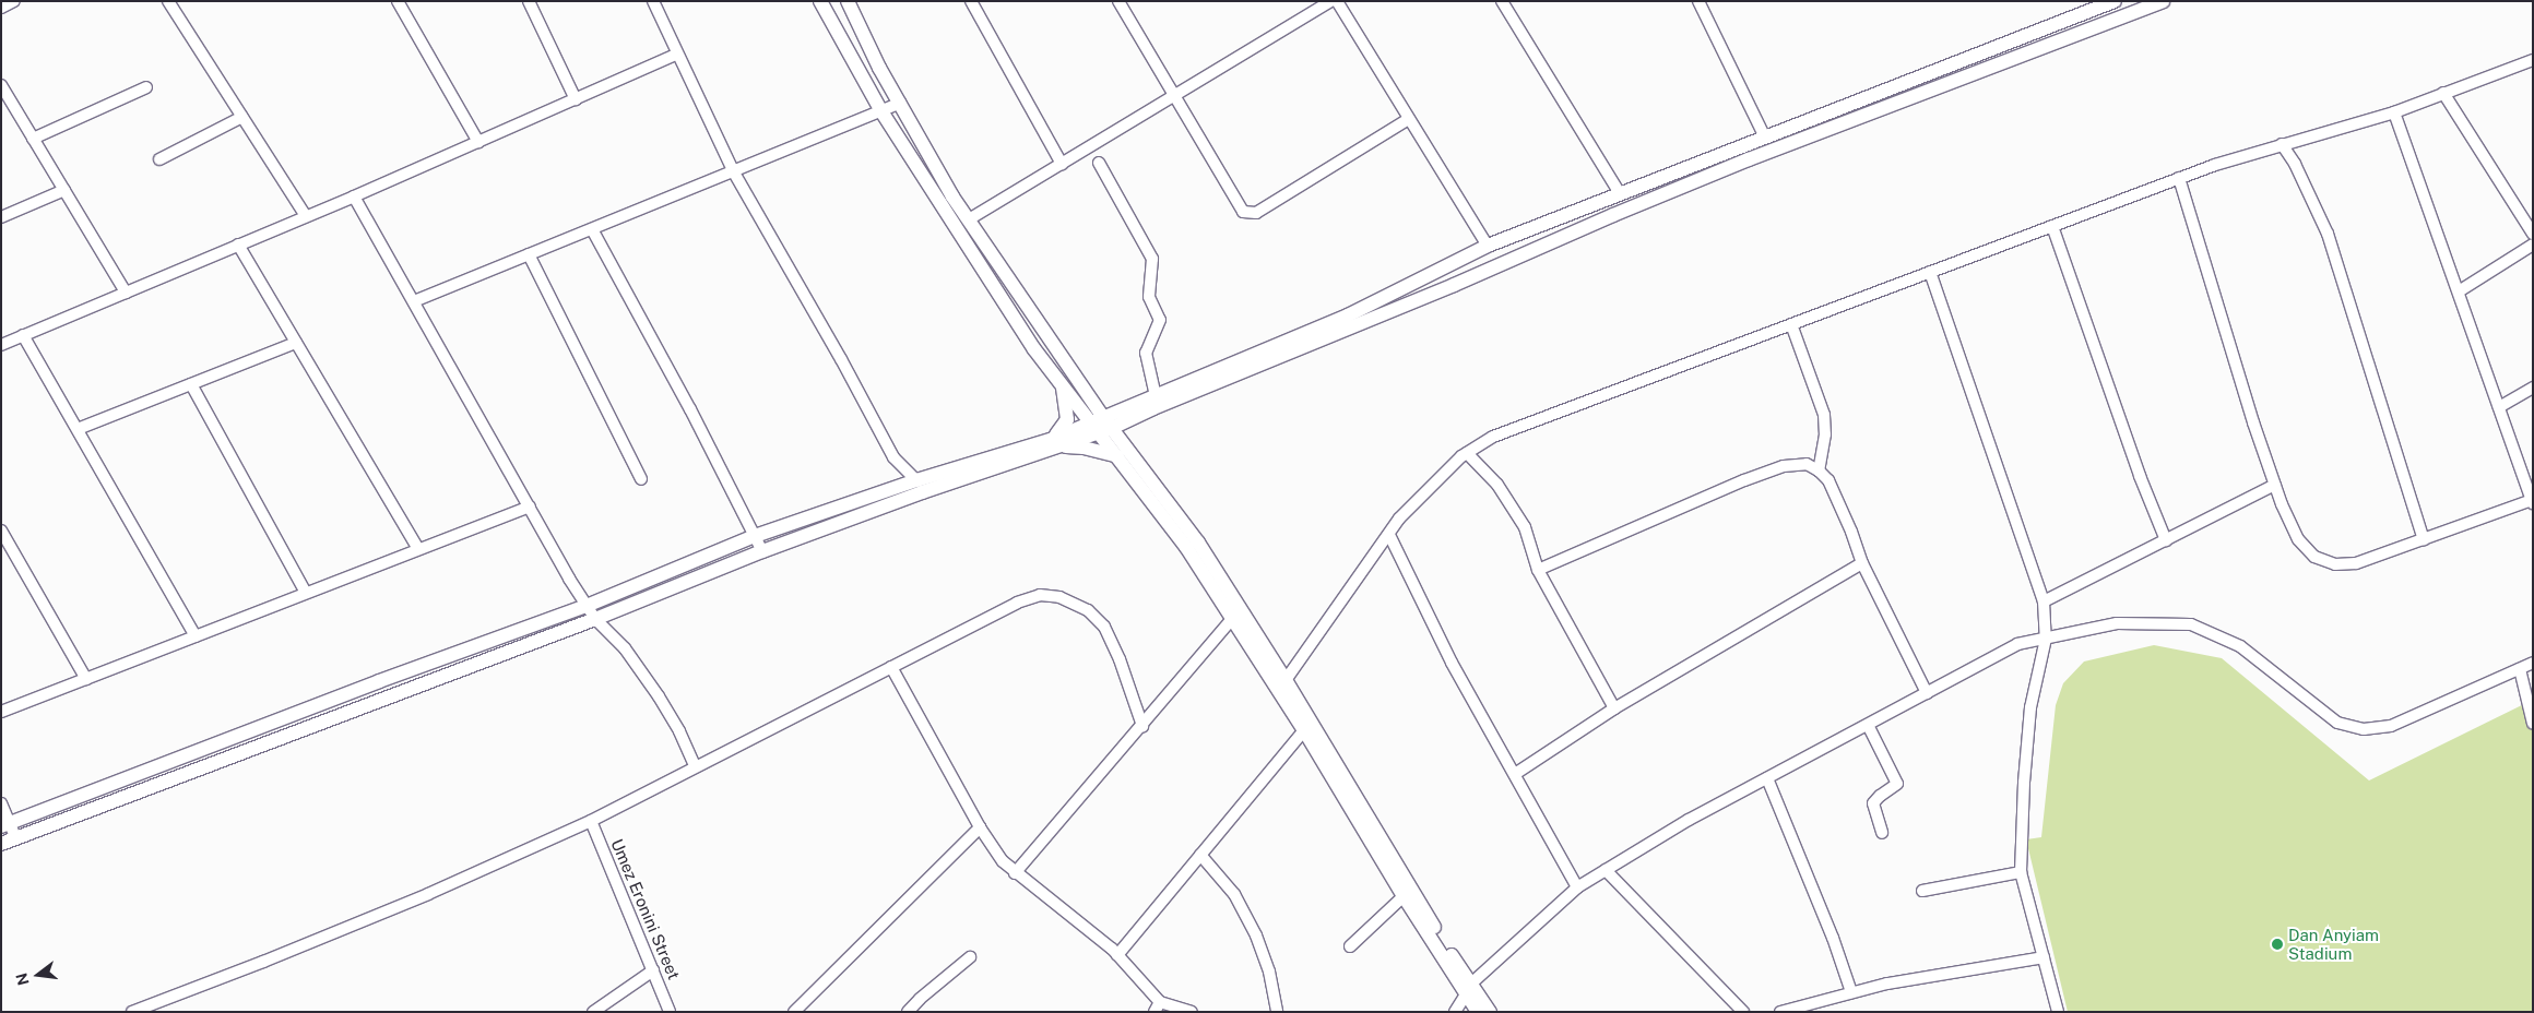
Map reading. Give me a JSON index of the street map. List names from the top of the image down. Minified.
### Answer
{"streets":{"street":["Umez Eronini Street"]},"places":["Dan Anyiam Stadium"],"north":"left"}
